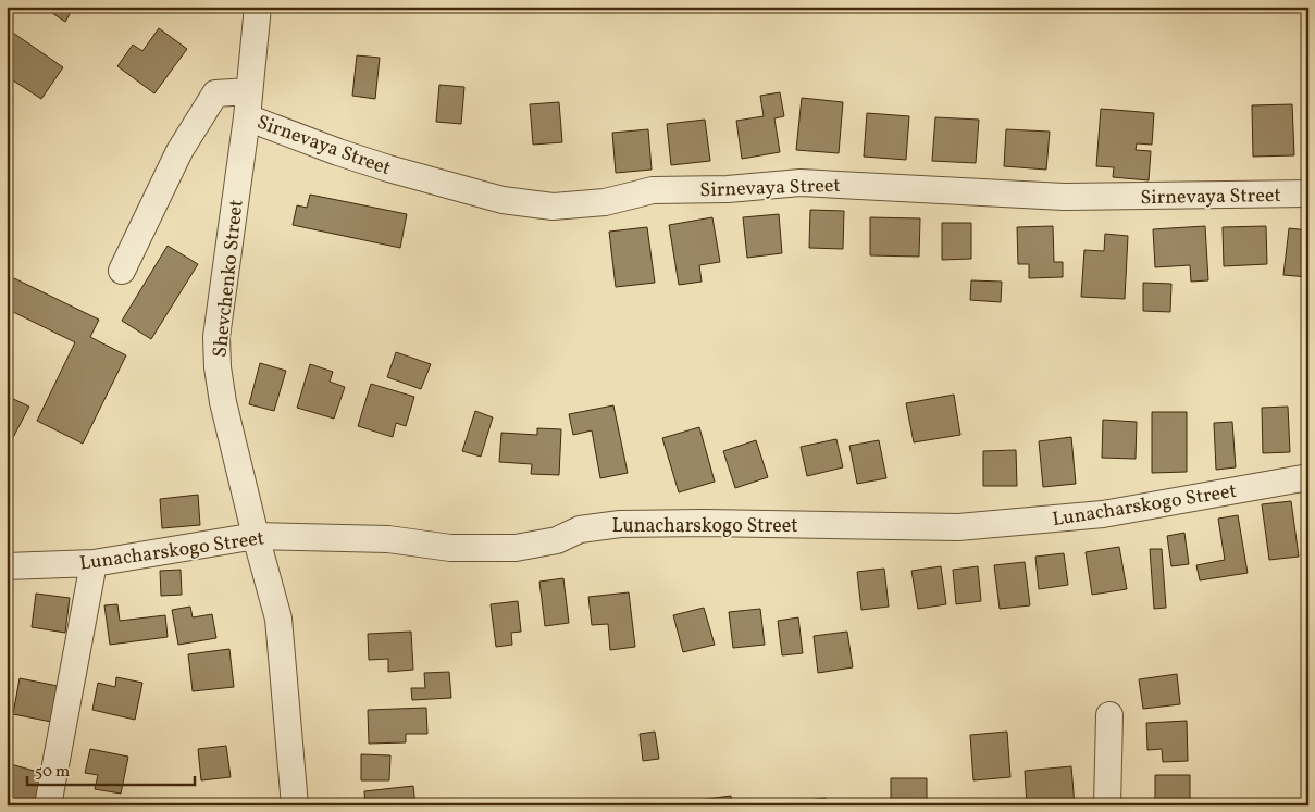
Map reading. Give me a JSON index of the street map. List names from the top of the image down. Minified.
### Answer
{"streets":{"street":["Sirnevaya Street","Shevchenko Street","Lunacharskogo Street"]},"crossings":[["Sirnevaya Street","Shevchenko Street"],["Shevchenko Street","Lunacharskogo Street"]],"scale_bar":"50 m"}
